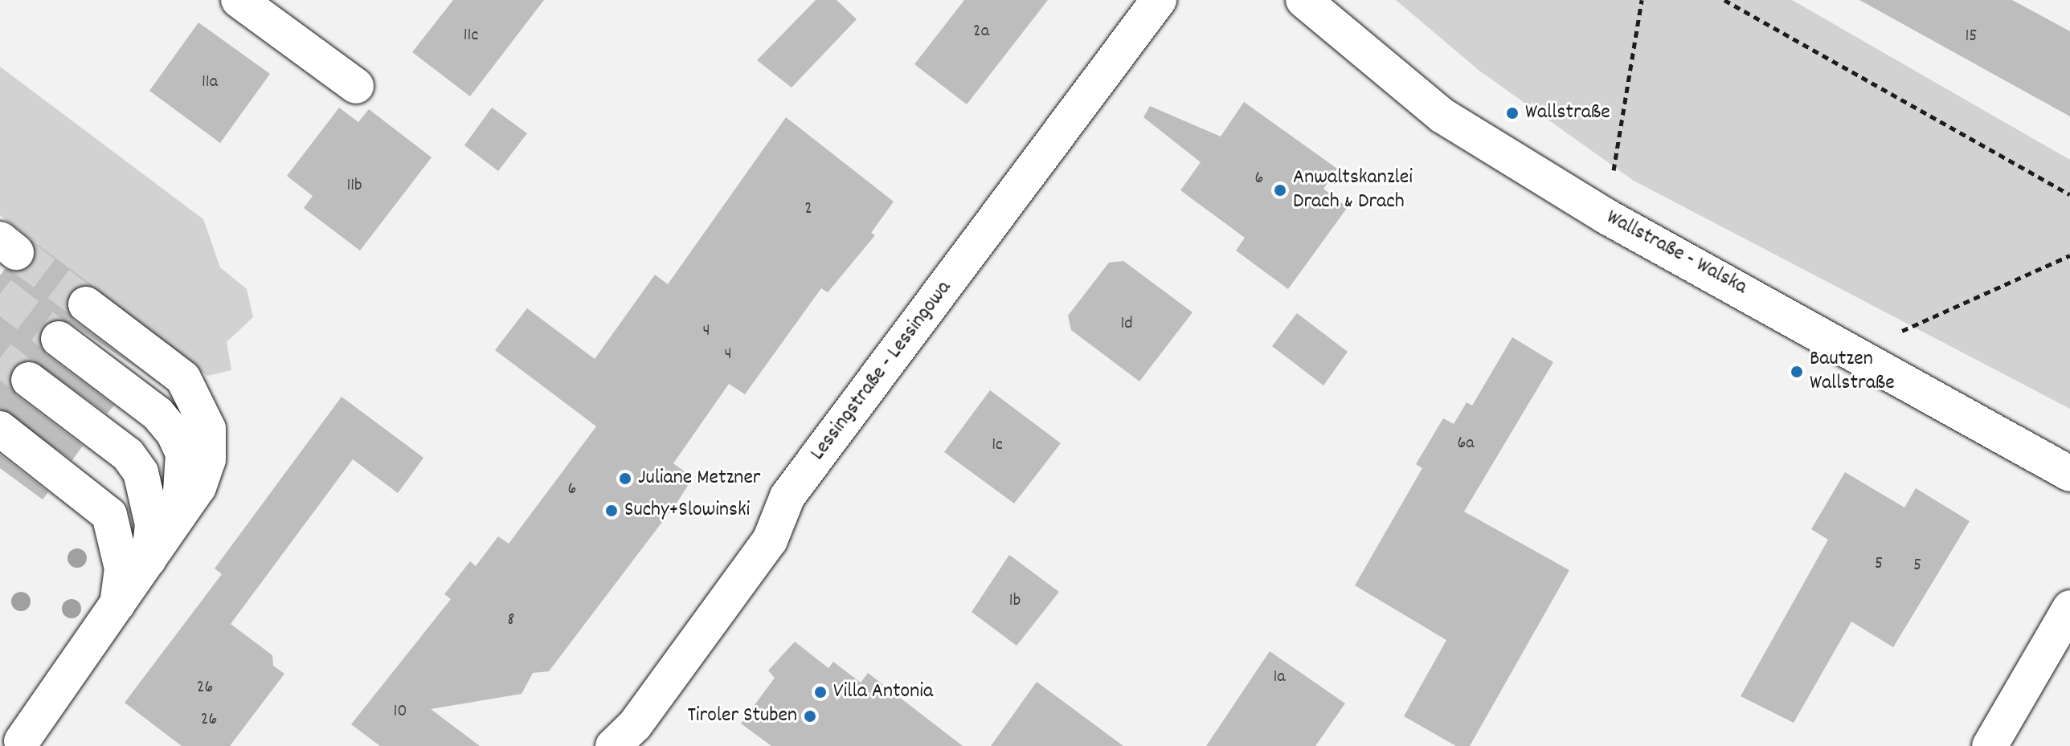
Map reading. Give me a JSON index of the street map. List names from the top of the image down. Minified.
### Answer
{"streets":{"street":["Wallstraße - Walska","Lessingstraße - Lessingowa"]},"places":["Wallstraße","Anwaltskanzlei Drach & Drach","Bautzen Wallstraße","Juliane Metzner","Suchy+Slowinski","Villa Antonia","Tiroler Stuben"],"house_numbers":["2a","11c","15","11a","6","11b","2","1d","4","4","6a","1c","6","5","5","1b","8","1a","26","10","26"]}
